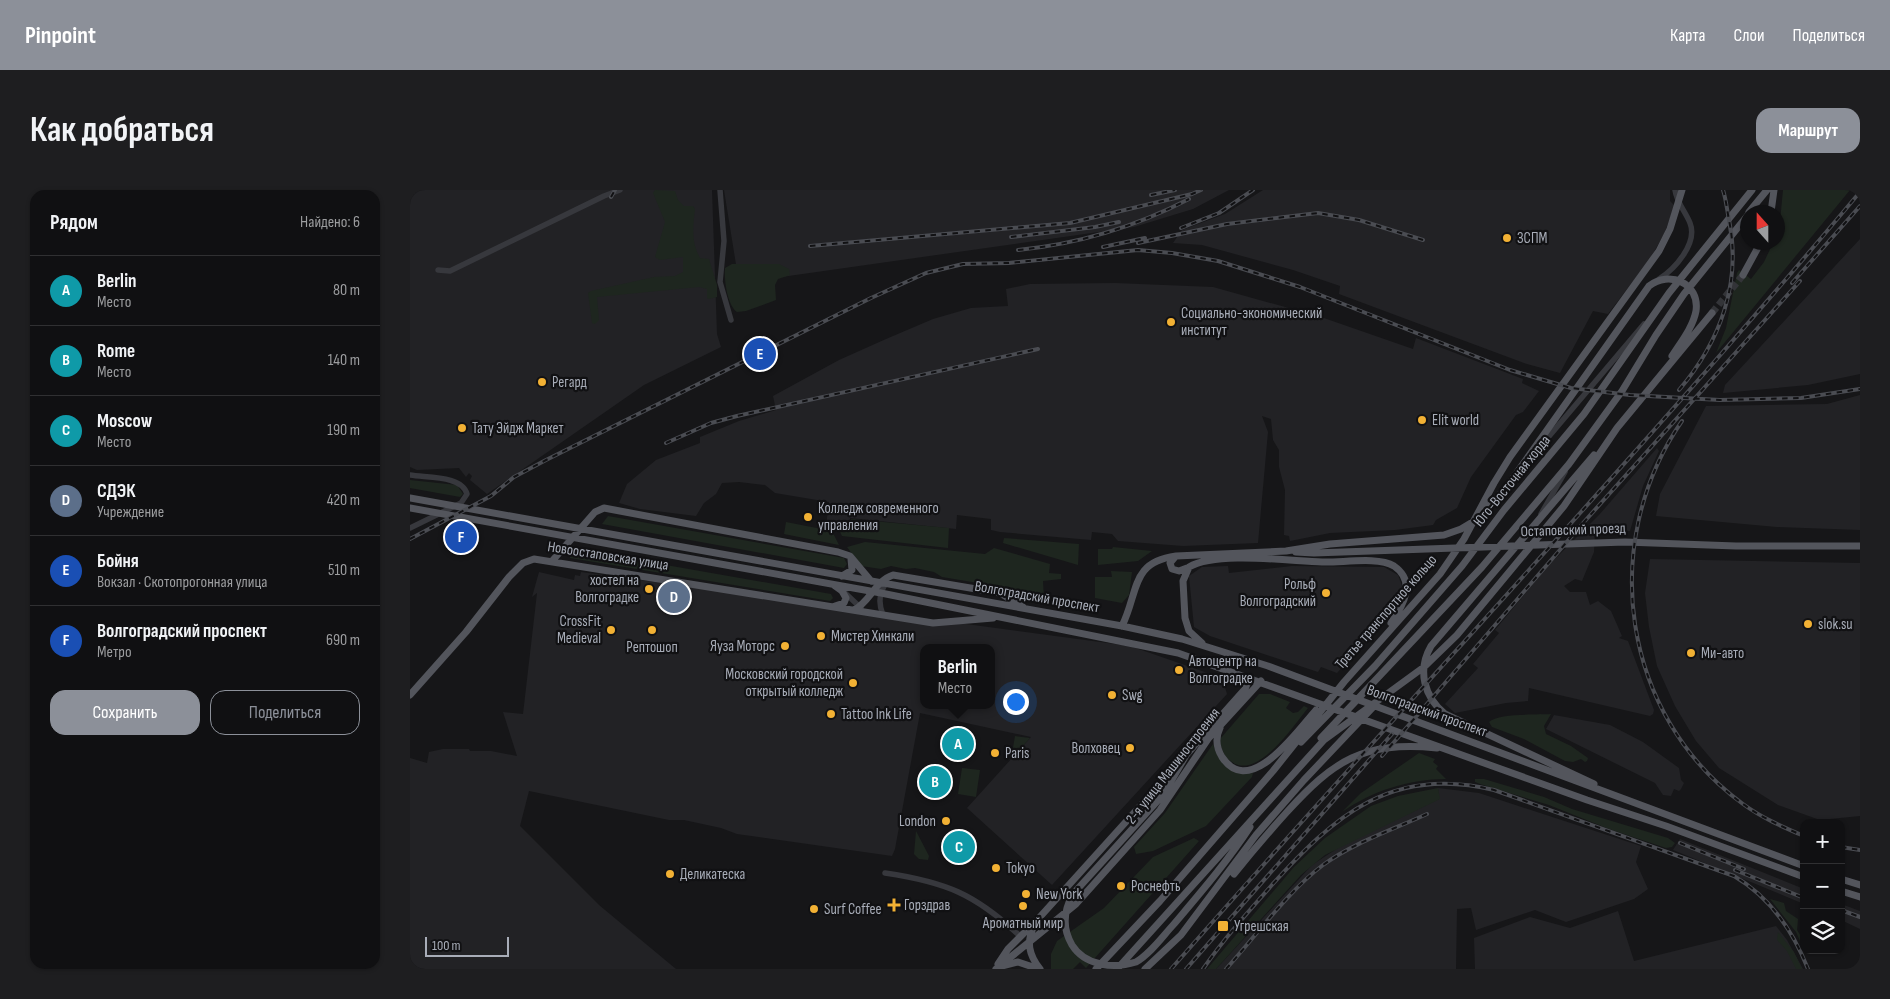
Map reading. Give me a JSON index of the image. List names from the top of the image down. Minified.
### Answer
{"streets":{"main road":["Юго-Восточная хорда","Остаповский проезд","Новоостаповская улица","Волгоградский проспект","Третье транспортное кольцо","2-я улица Машиностроения"]},"crossings":[["Юго-Восточная хорда","Третье транспортное кольцо"],["Новоостаповская улица","Волгоградский проспект"],["Волгоградский проспект","2-я улица Машиностроения"]],"places":{"other":["ЗСПМ","Социально-экономический институт","Регард","Elit world","Тату Эйдж Маркет","Колледж современного управления","хостел на Волгоградке","Рольф Волгоградский","slok.su","CrossFit Medieval","Рептошоп","Мистер Хинкали","Яуза Моторс","Ми-авто","Автоцентр на Волгоградке","Московский городской открытый колледж","Swg","Tattoo Ink Life","Волховец","Paris","London","Tokyo","Деликатеска","Роснефть","New York","Ароматный мир","Surf Coffee"],"health":["Горздрав"],"transit":["Угрешская"]},"scale_bar":"100 m","north":"top","page":{"header":"Pinpoint","nav":["Карта","Слои","Поделиться"],"buttons":["Маршрут",["Сохранить","Поделиться"]],"title":"Как добраться","heading":["Рядом","Найдено: 6"],"list":[{"mark":"A","name":"Berlin","note":"Место","value":"80 m"},{"mark":"B","name":"Rome","note":"Место","value":"140 m"},{"mark":"C","name":"Moscow","note":"Место","value":"190 m"},{"mark":"D","name":"СДЭК","note":"Учреждение","value":"420 m"},{"mark":"E","name":"Бойня","note":"Вокзал · Скотопрогонная улица","value":"510 m"},{"mark":"F","name":"Волгоградский проспект","note":"Метро","value":"690 m"}],"pins":["E","F","D","A","B","C"],"popup":["Berlin","Место"],"map_buttons":["+","−"],"scale":"100 m"}}
